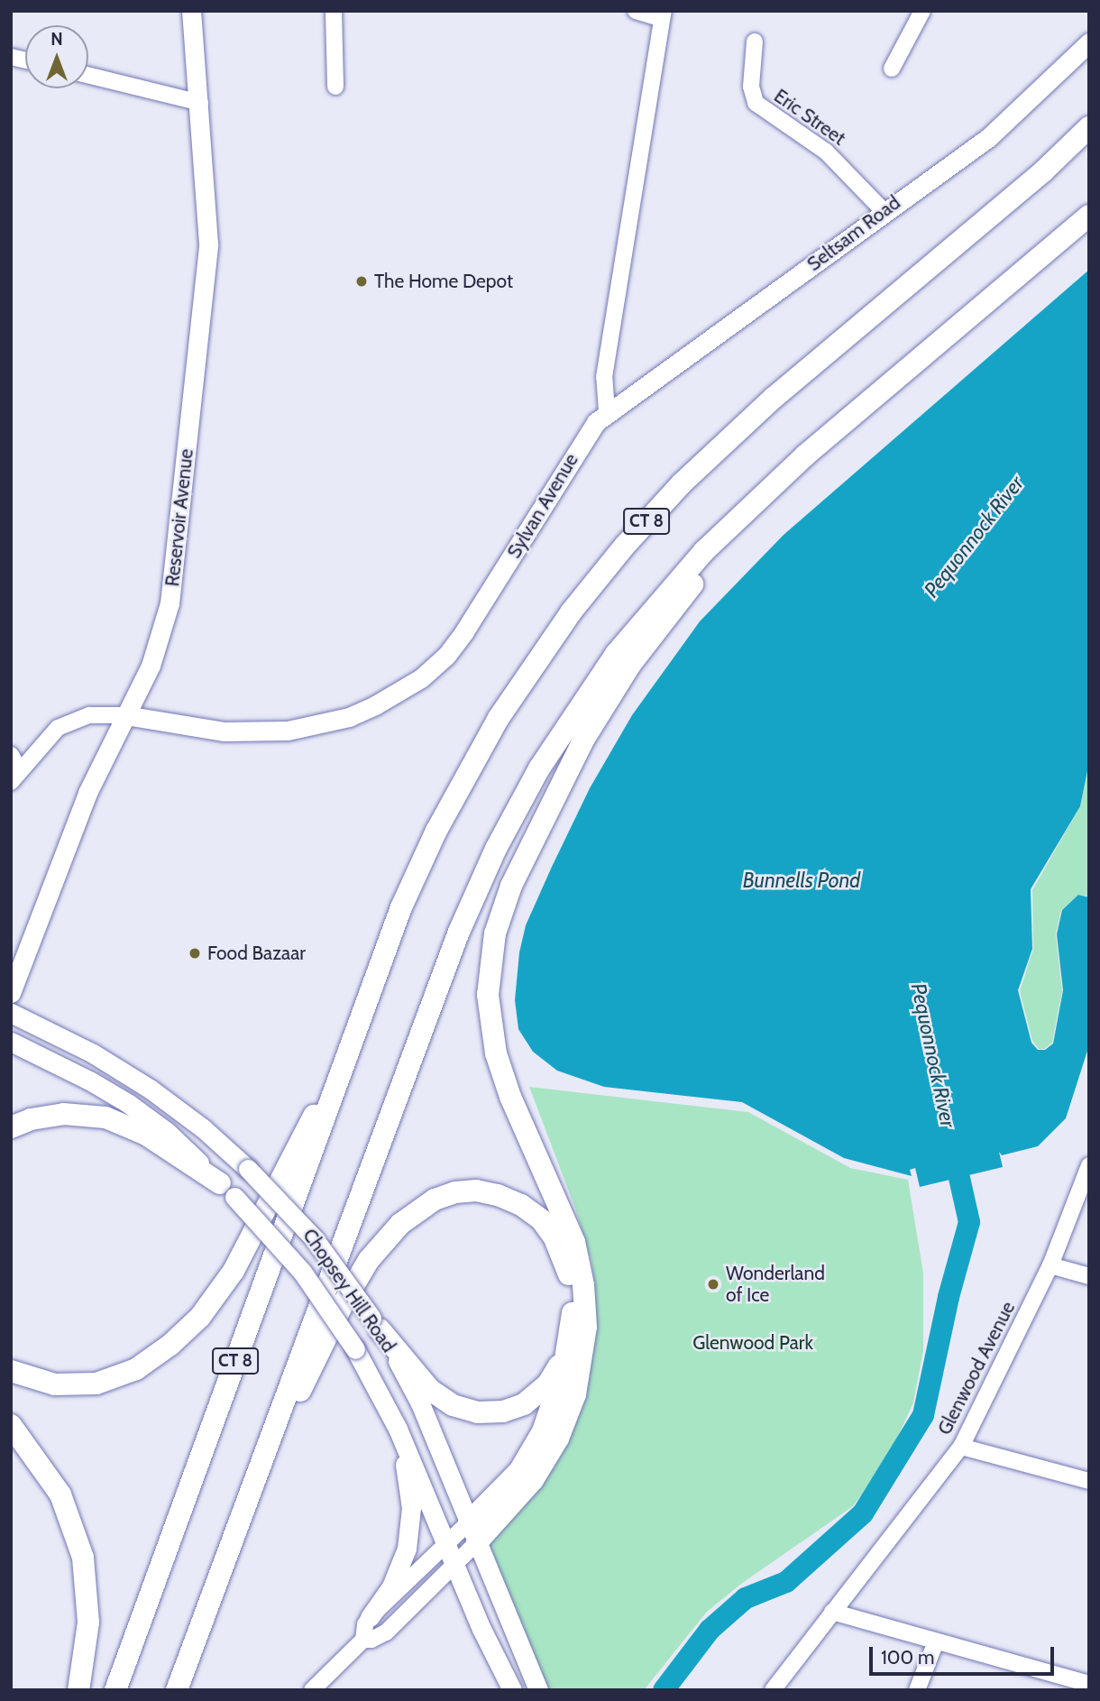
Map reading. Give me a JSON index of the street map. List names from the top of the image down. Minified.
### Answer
{"streets":{"highway":["CT 8"],"main road":["Seltsam Road","Sylvan Avenue","Reservoir Avenue","Chopsey Hill Road"],"street":["Eric Street","Glenwood Avenue"]},"crossings":[["Eric Street","Seltsam Road"],["Seltsam Road","Sylvan Avenue"],["Sylvan Avenue","Reservoir Avenue"]],"water":["Pequonnock River","Bunnells Pond"],"parks":["Glenwood Park"],"places":["The Home Depot","Food Bazaar","Wonderland of Ice"],"scale_bar":"100 m","north":"top"}
